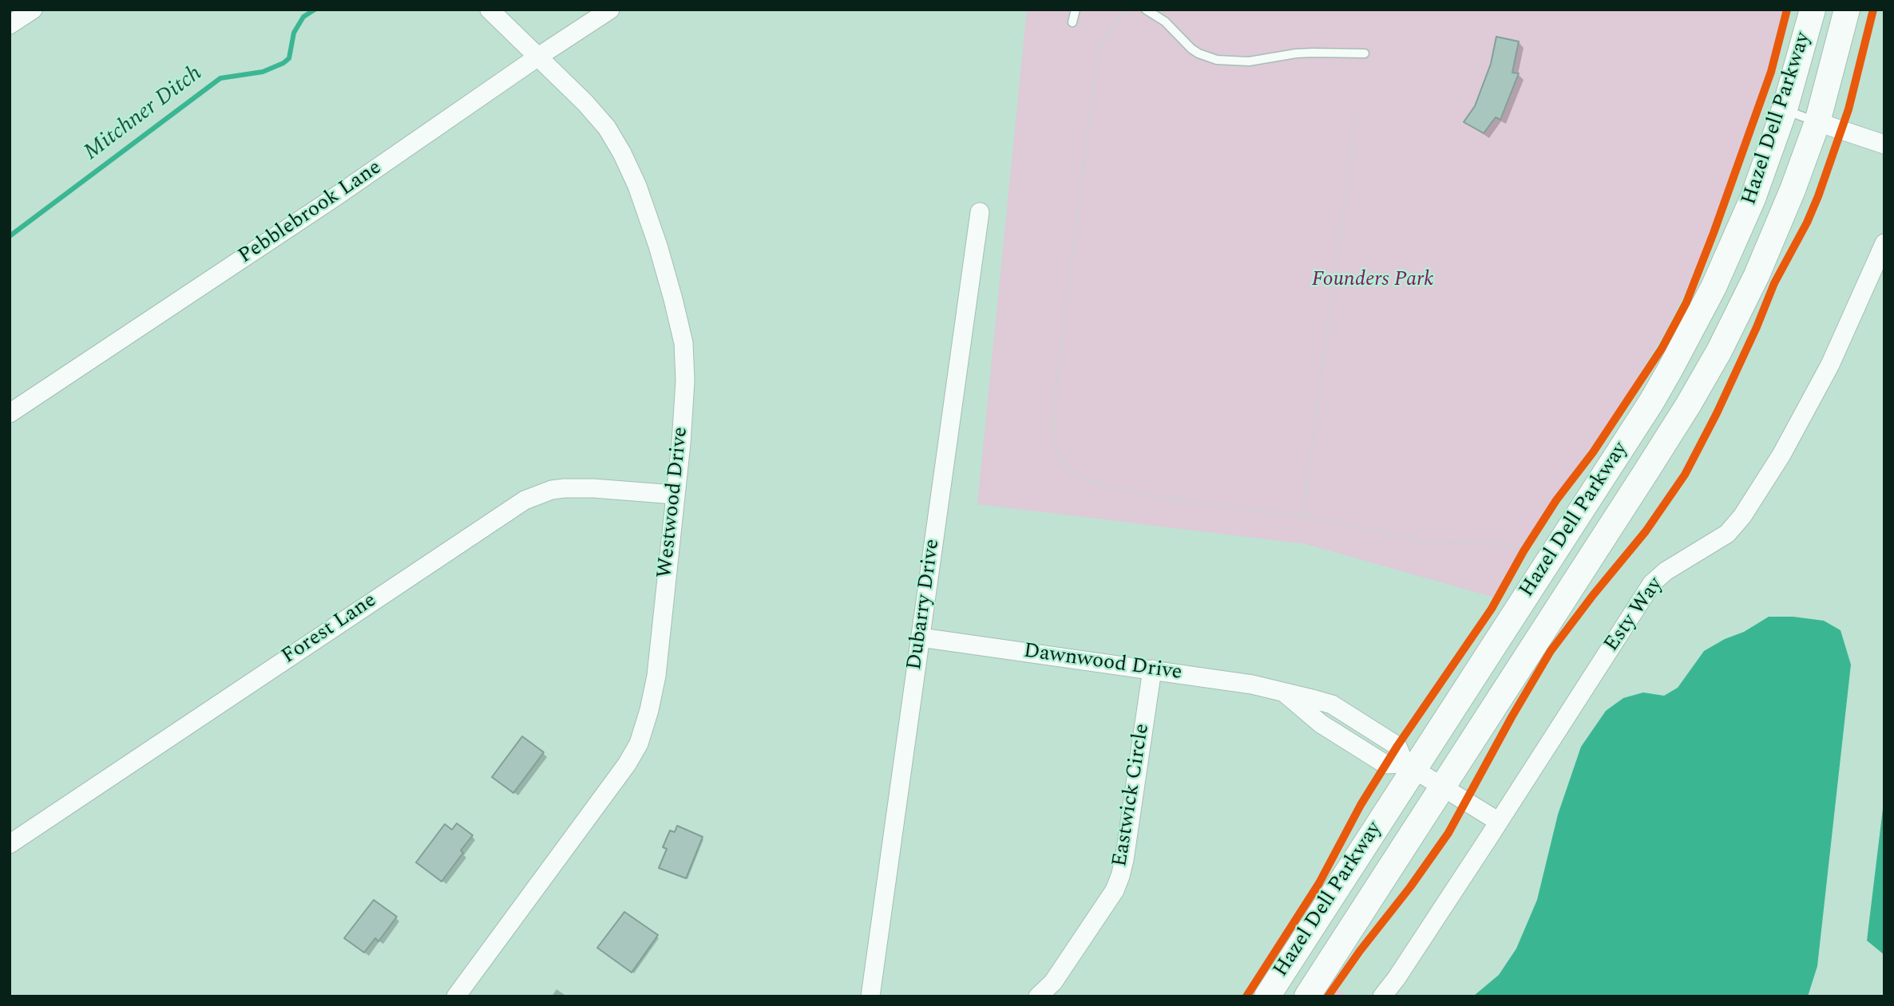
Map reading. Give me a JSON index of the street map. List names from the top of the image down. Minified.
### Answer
{"streets":{"main road":["Hazel Dell Parkway"],"street":["Pebblebrook Lane","Westwood Drive","Dubarry Drive","Esty Way","Forest Lane","Dawnwood Drive","Eastwick Circle"]},"crossings":[["Hazel Dell Parkway","Dawnwood Drive"],["Pebblebrook Lane","Westwood Drive"],["Westwood Drive","Forest Lane"],["Dubarry Drive","Dawnwood Drive"],["Esty Way","Dawnwood Drive"],["Dawnwood Drive","Eastwick Circle"]],"water":["Mitchner Ditch"],"parks":["Founders Park"]}
